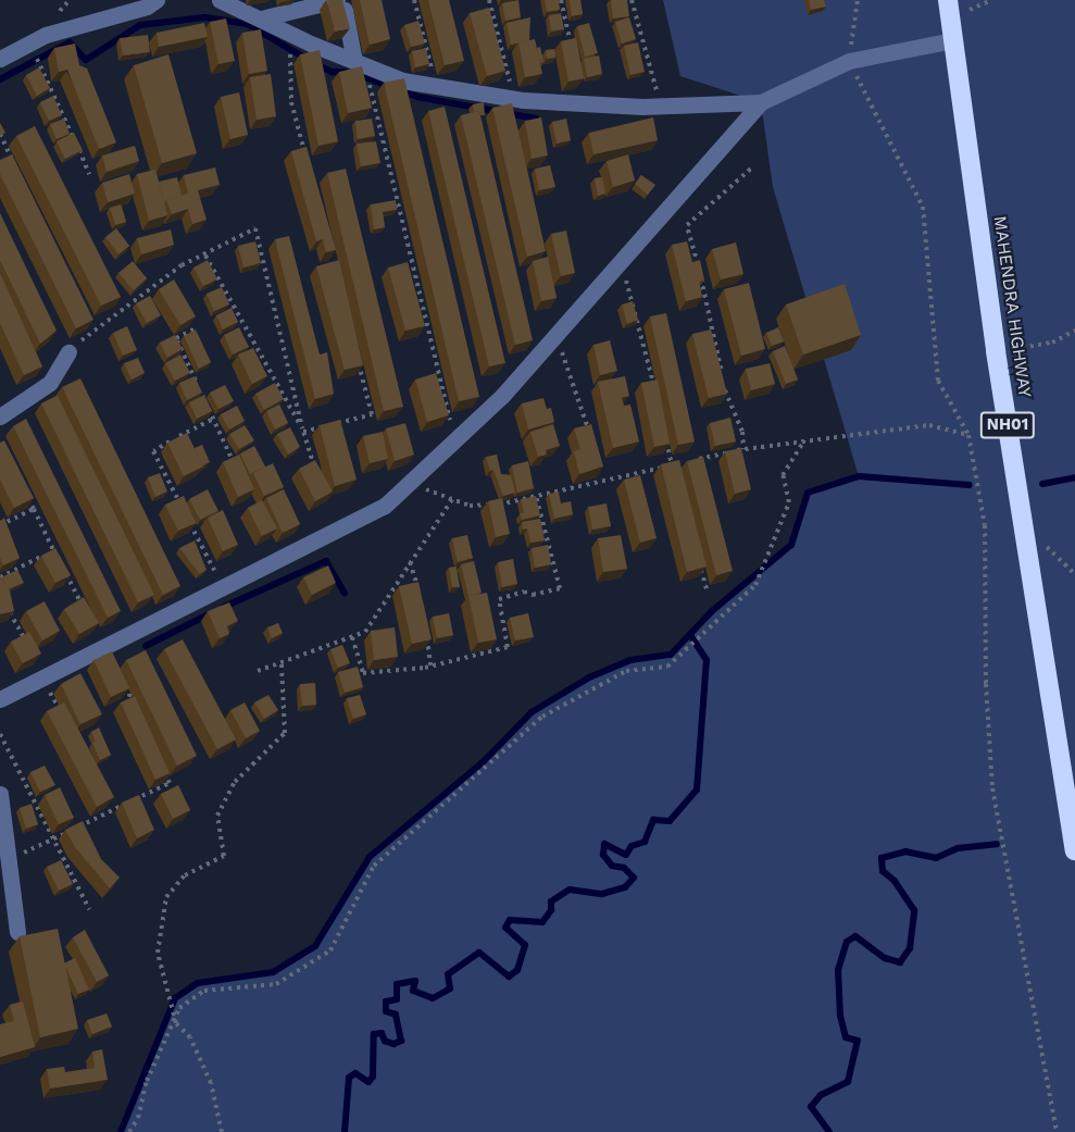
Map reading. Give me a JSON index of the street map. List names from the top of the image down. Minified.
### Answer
{"streets":{"highway":["MAHENDRA HIGHWAY","NH01"]}}
